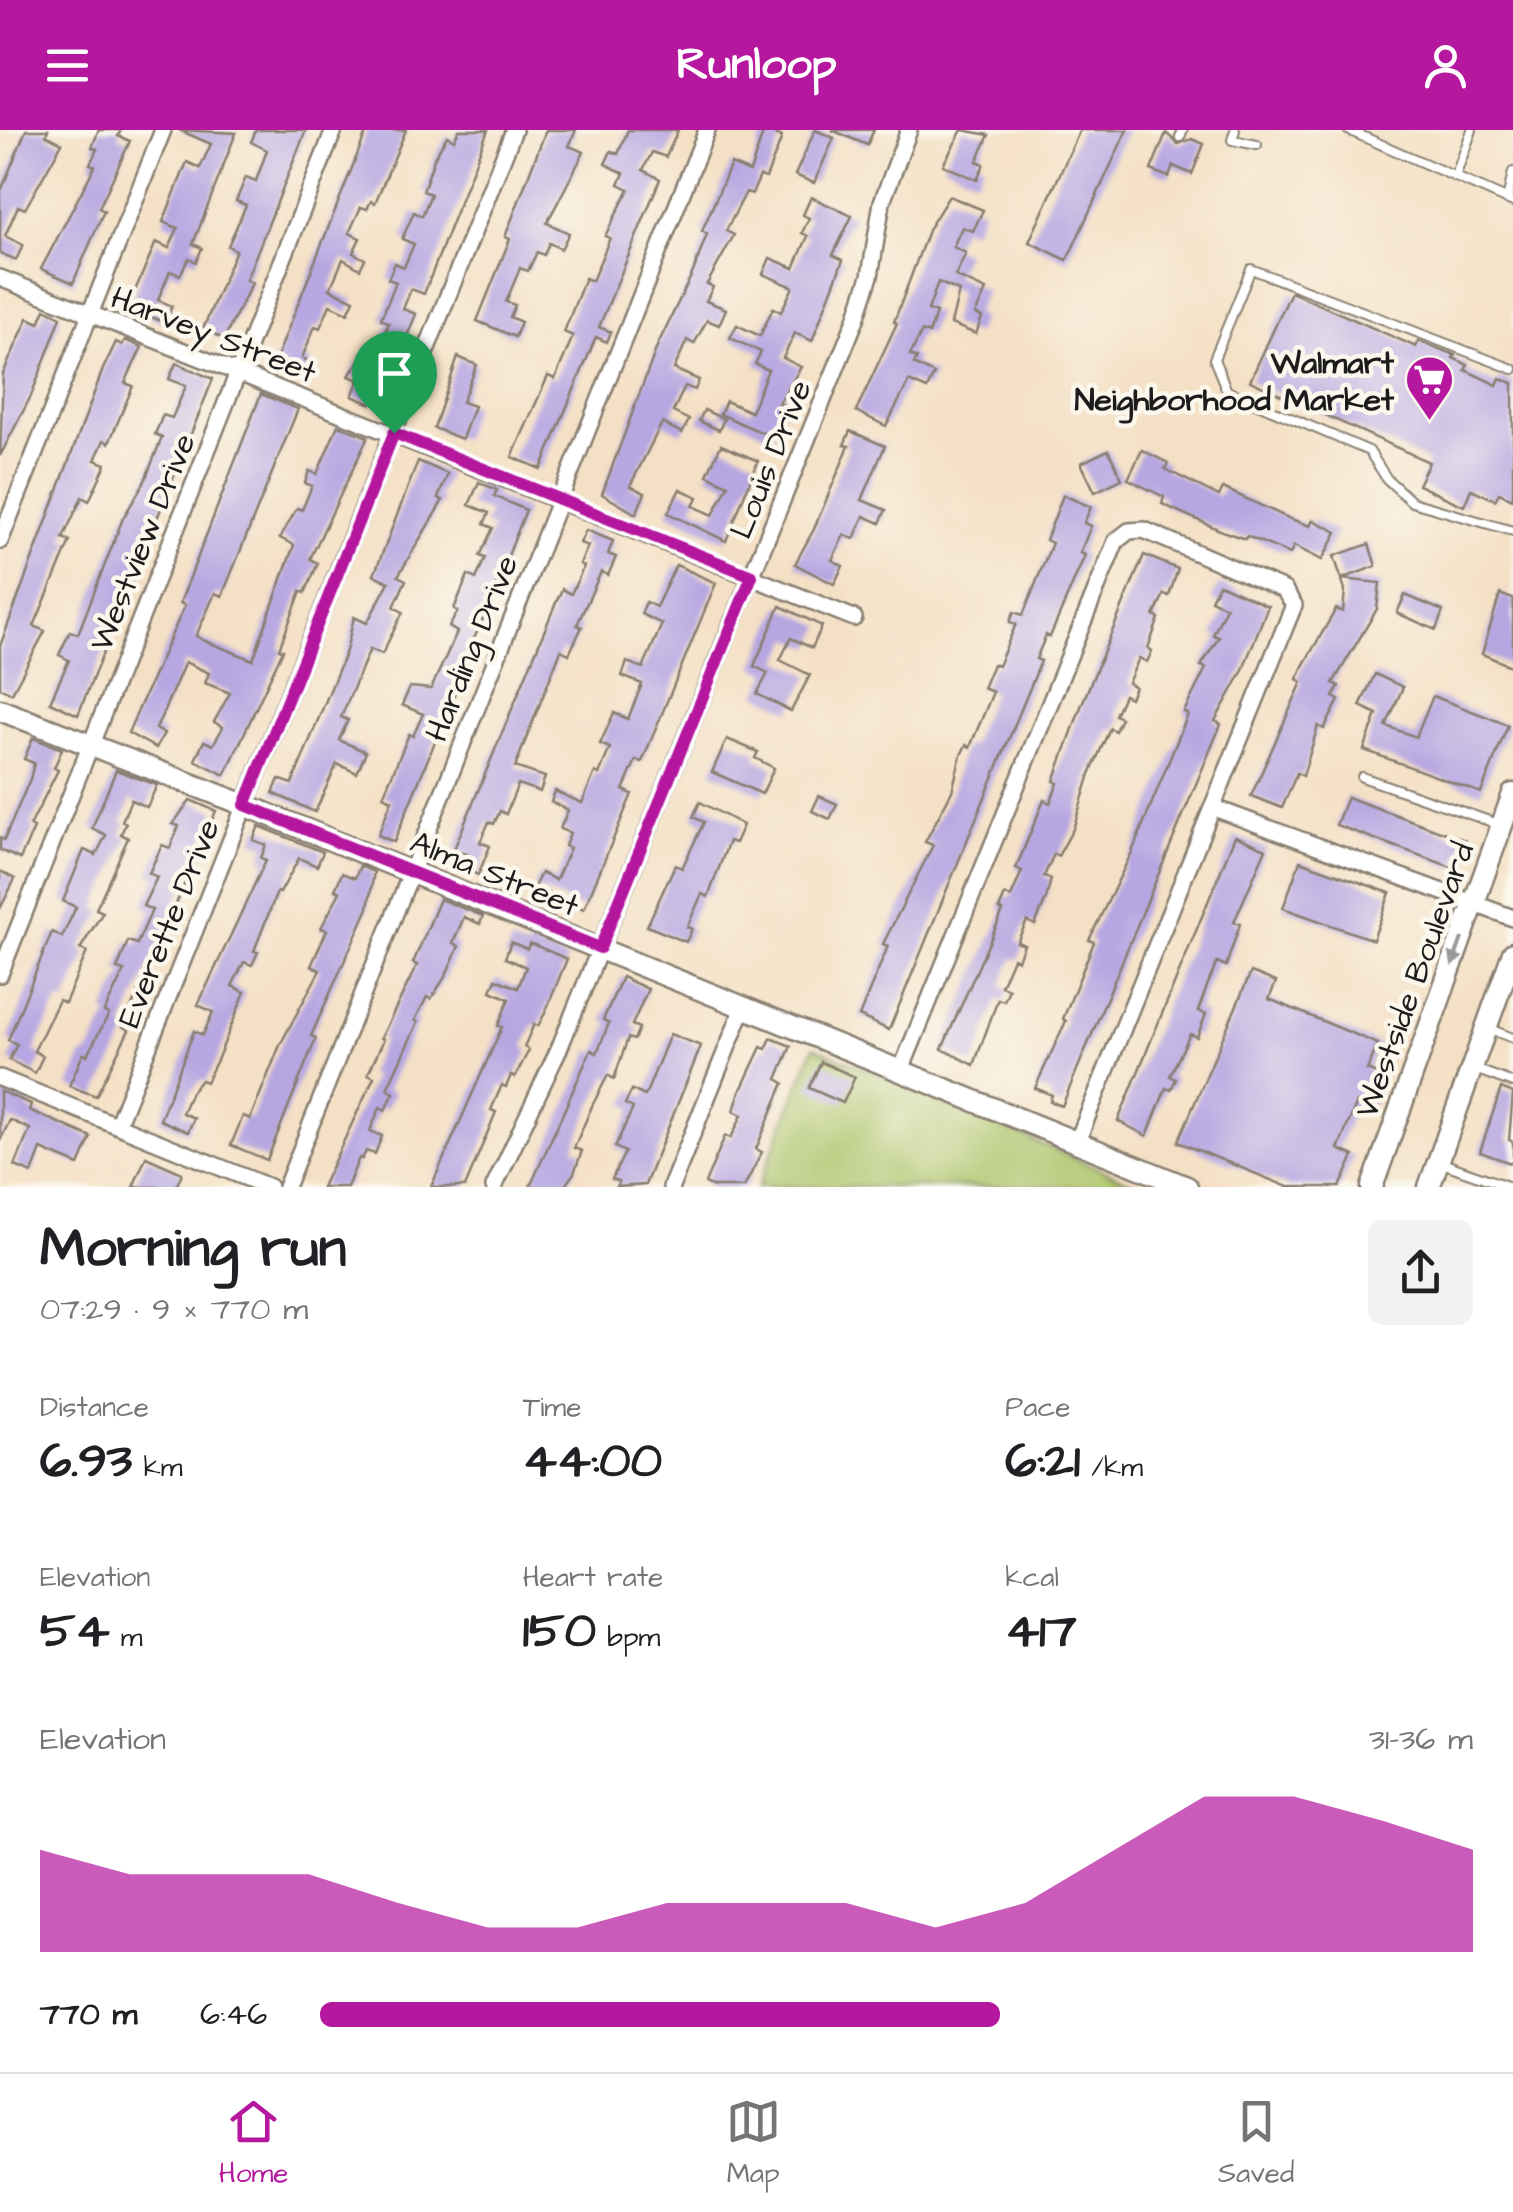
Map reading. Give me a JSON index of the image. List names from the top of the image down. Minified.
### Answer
{"streets":{"street":["Harvey Street","Louis Drive","Westview Drive","Harding Drive","Alma Street","Everette Drive","Westside Boulevard"]},"crossings":[["Harvey Street","Louis Drive"],["Harvey Street","Westview Drive"],["Harvey Street","Harding Drive"],["Harvey Street","Everette Drive"],["Louis Drive","Alma Street"],["Westview Drive","Alma Street"],["Harding Drive","Alma Street"],["Alma Street","Everette Drive"]],"places":{"supermarket":["Walmart Neighborhood Market"]},"page":{"header":"Runloop","heading":["Morning run","07:29 · 9 × 770 m"],"stats":[["Distance","6.93 km"],["Time","44:00"],["Pace","6:21 /km"],["Elevation","54 m"],["Heart rate","150 bpm"],["kcal","417"]],"chart":["Elevation","31–36 m"],"list":[{"name":"770 m","note":"6:46"}],"tabs":["Home","Map","Saved"]}}
